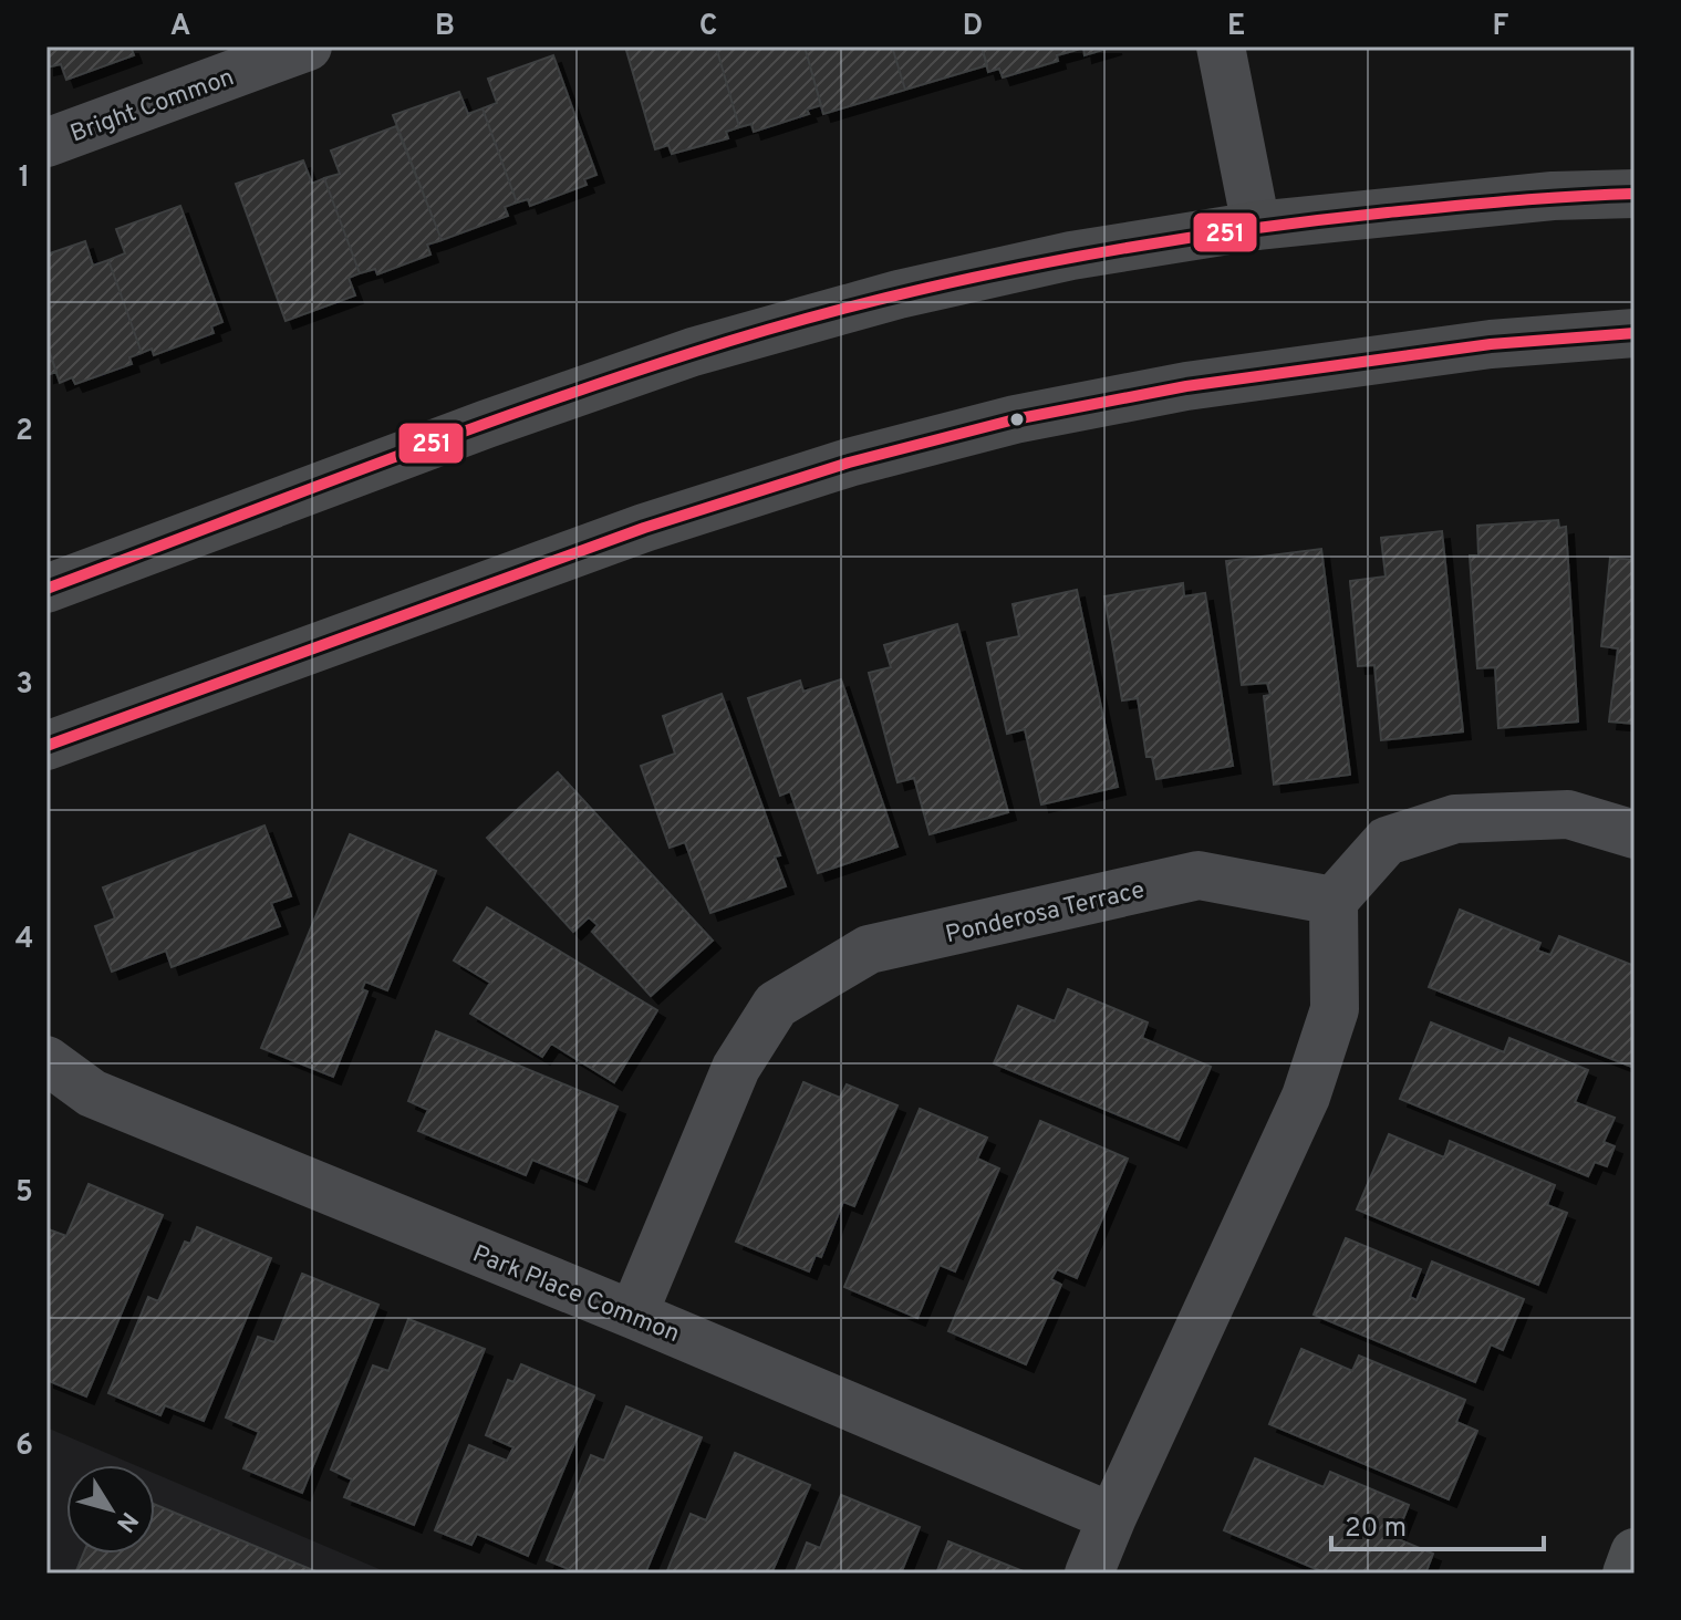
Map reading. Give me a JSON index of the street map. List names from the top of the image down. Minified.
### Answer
{"streets":{"street":["Bright Common","Ponderosa Terrace","Park Place Common"]},"crossings":[["Ponderosa Terrace","Park Place Common"]],"lines":["transit line 251"],"scale_bar":"20 m","north":"bottom right","grid":{"columns":["A","B","C","D","E","F"],"rows":["1","2","3","4","5","6"]}}
